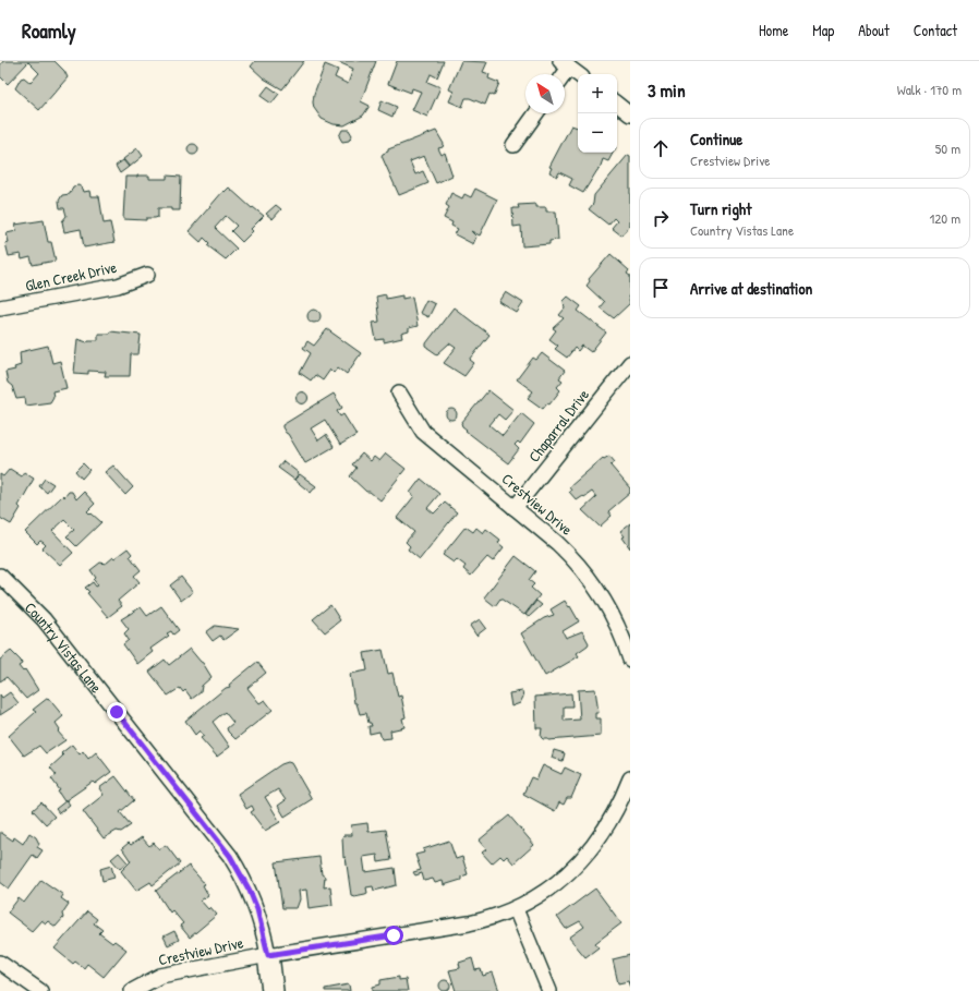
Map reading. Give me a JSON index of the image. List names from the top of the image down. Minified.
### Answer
{"streets":{"street":["Glen Creek Drive","Chaparral Drive","Crestview Drive","Country Vistas Lane"]},"crossings":[["Chaparral Drive","Crestview Drive"],["Crestview Drive","Country Vistas Lane"]],"north":"top left","page":{"header":"Roamly","nav":["Home","Map","About","Contact"],"heading":["3 min","Walk · 170 m"],"map_buttons":["+","−"],"list":[["Continue","Crestview Drive","50 m"],["Turn right","Country Vistas Lane","120 m"],"Arrive at destination"]}}
